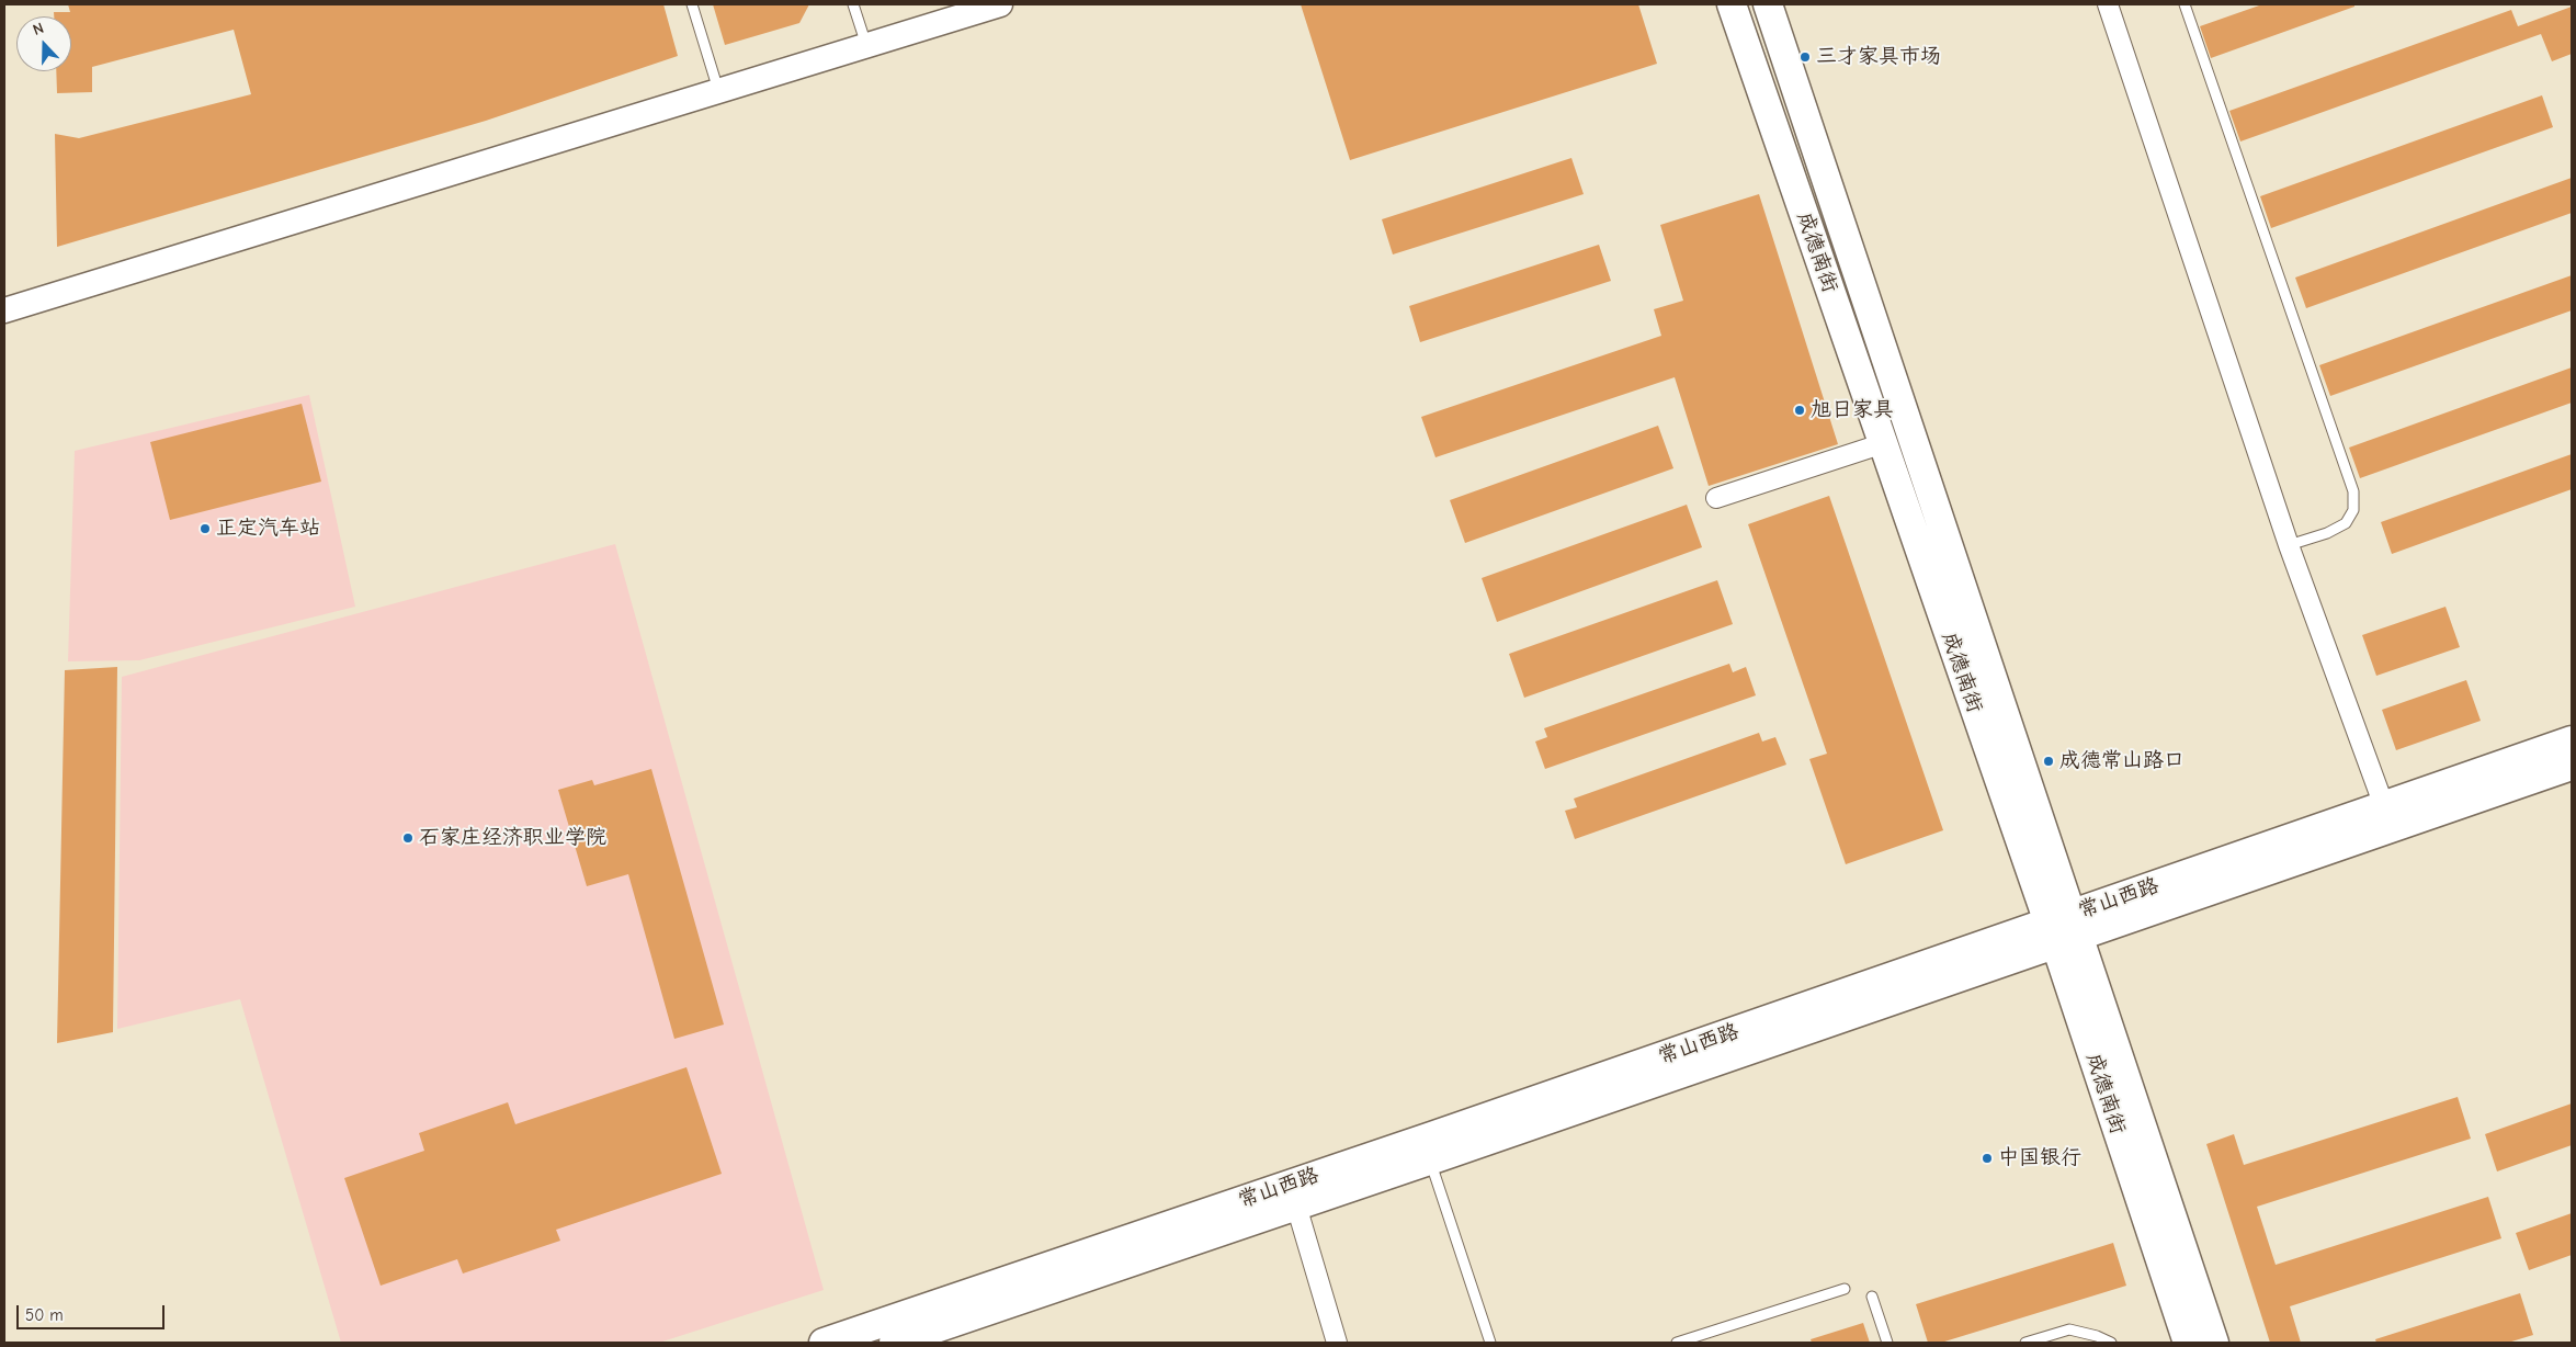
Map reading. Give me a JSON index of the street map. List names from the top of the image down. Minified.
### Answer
{"streets":{"main road":["成德南街","常山西路"]},"crossings":[["成德南街","常山西路"]],"places":["三才家具市场","旭日家具","正定汽车站","成德常山路口","石家庄经济职业学院","中国银行"],"scale_bar":"50 m","north":"top"}
